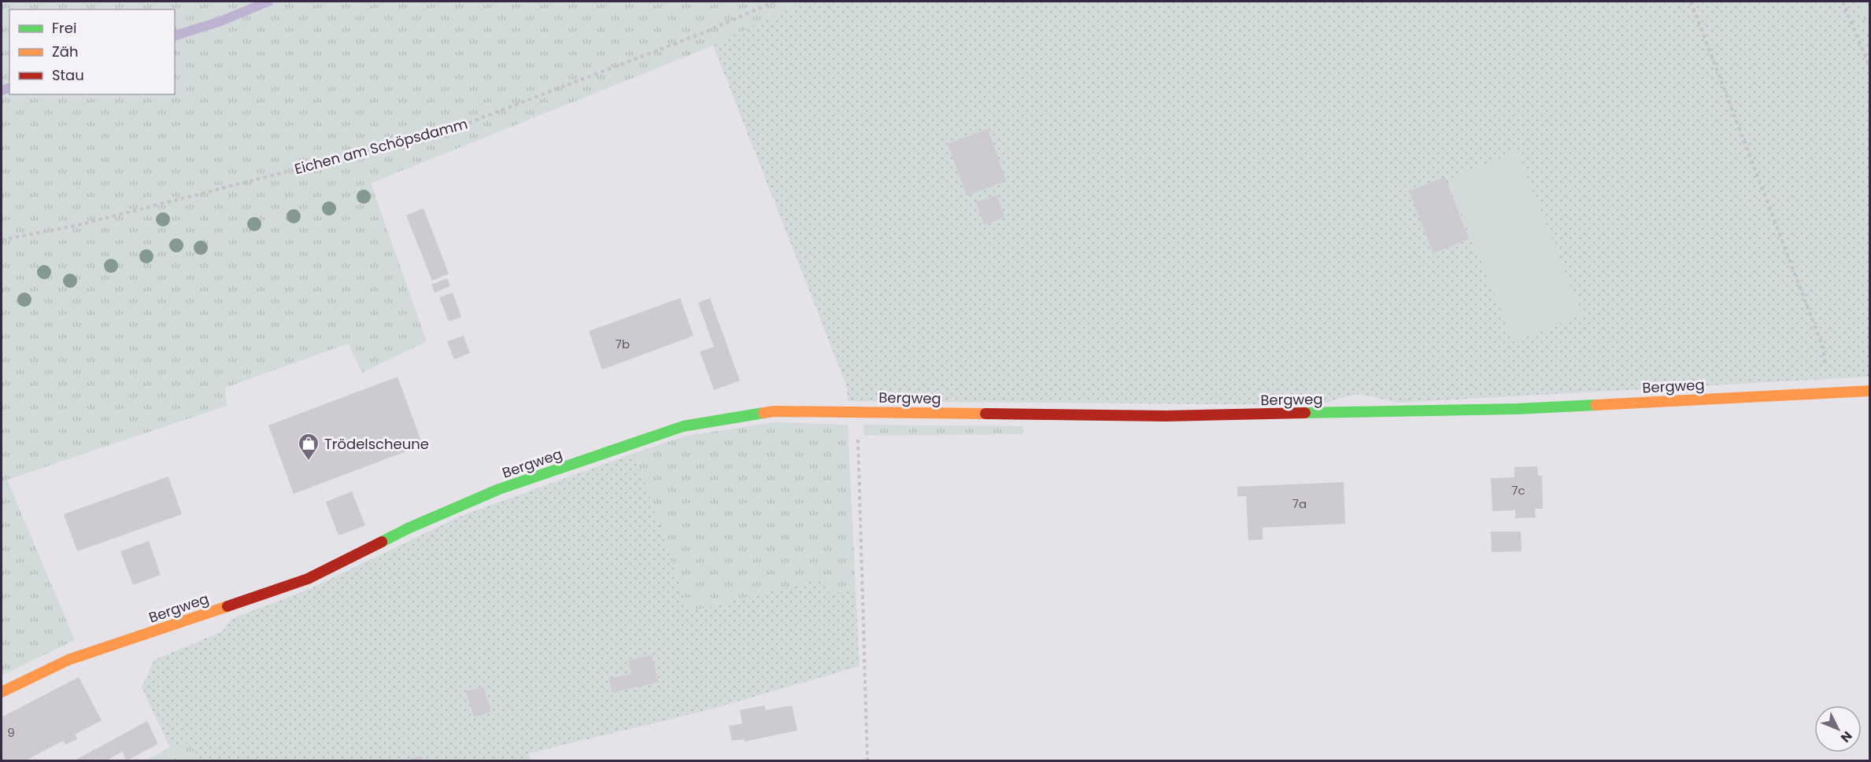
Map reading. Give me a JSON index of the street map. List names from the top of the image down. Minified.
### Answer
{"streets":{"street":["Bergweg"],"path":["Eichen am Schöpsdamm"]},"places":{"shop":["Trödelscheune"]},"house_numbers":["7b","7c","7a","9"],"legend":["Frei","Zäh","Stau"],"north":"bottom right"}
